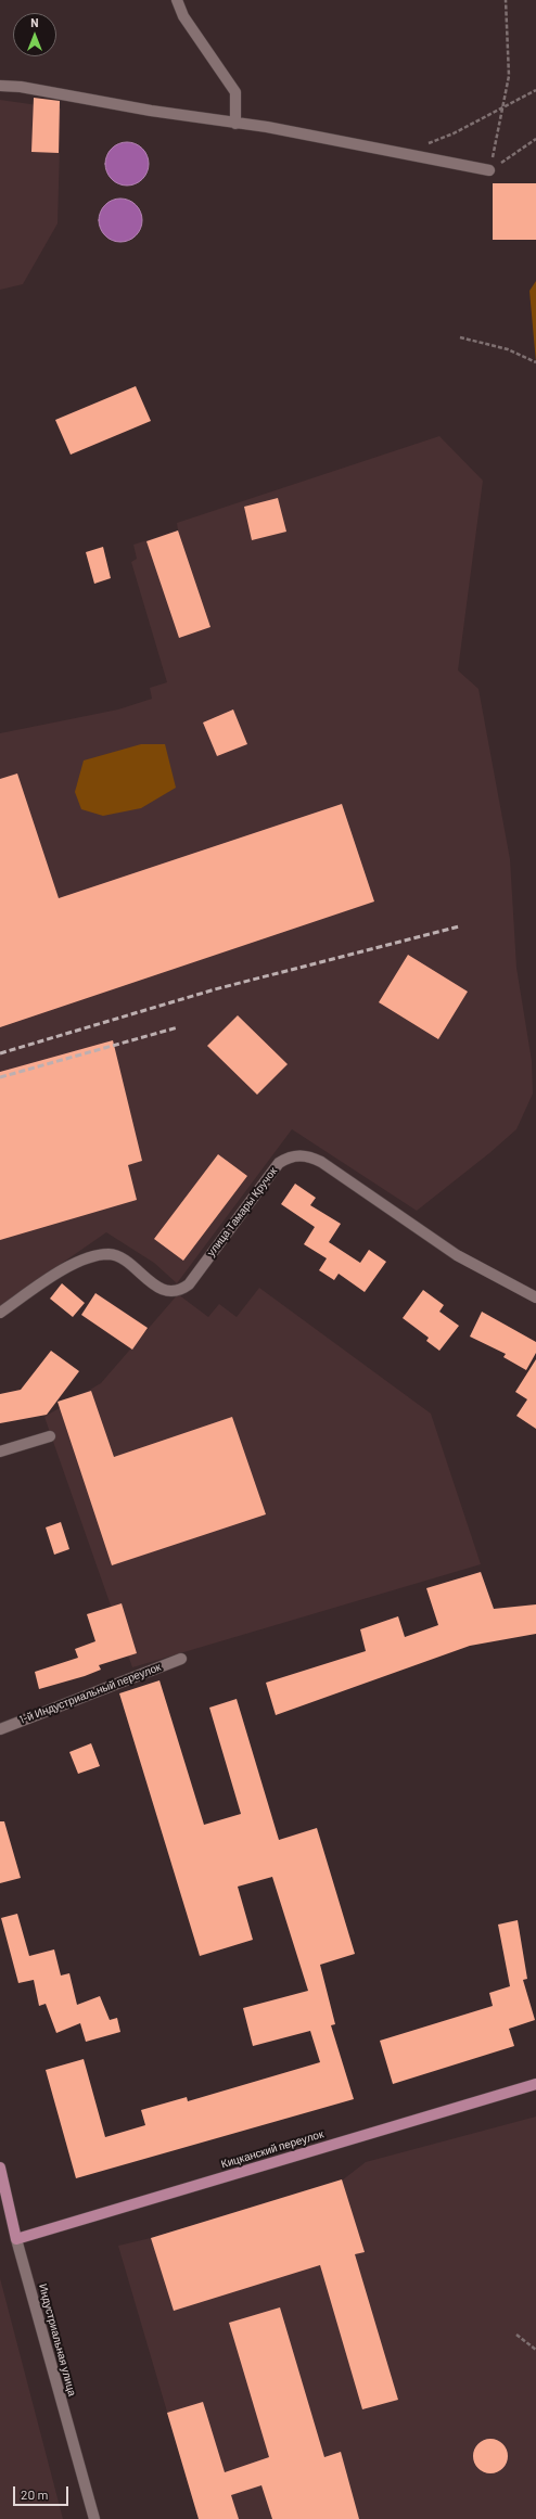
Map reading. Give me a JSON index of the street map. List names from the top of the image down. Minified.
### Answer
{"streets":{"main road":["Кицканский переулок","Индустриальная улица"],"street":["улица Тамары Кручок","1-й Индустриальный переулок"]},"crossings":[["Кицканский переулок","Индустриальная улица"]],"scale_bar":"20 m","north":"top"}
